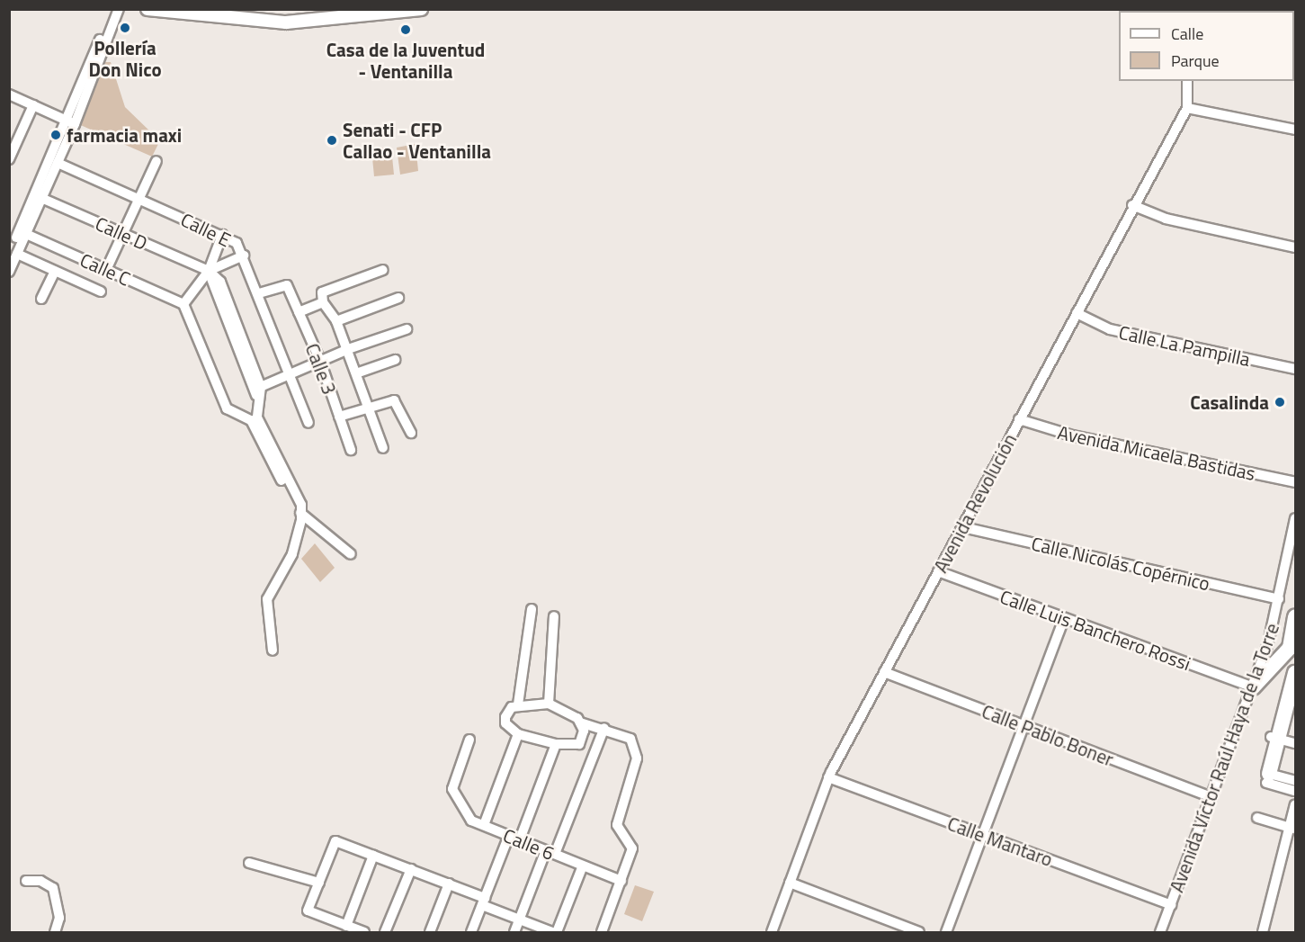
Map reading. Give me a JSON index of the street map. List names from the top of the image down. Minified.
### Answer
{"streets":{"street":["Calle E","Calle D","Calle C","Calle La Pampilla","Calle 3","Avenida Micaela Bastidas","Avenida Revolución","Calle Nicolás Copérnico","Calle Luis Banchero Rossi","Calle Pablo Boner","Avenida Víctor Raúl Haya de la Torre","Calle Mantaro","Calle 6"]},"crossings":[["Calle E","Calle 3"],["Calle La Pampilla","Avenida Revolución"],["Avenida Micaela Bastidas","Avenida Revolución"],["Avenida Revolución","Calle Nicolás Copérnico"],["Avenida Revolución","Calle Luis Banchero Rossi"],["Avenida Revolución","Calle Pablo Boner"],["Avenida Revolución","Calle Mantaro"],["Calle Nicolás Copérnico","Avenida Víctor Raúl Haya de la Torre"],["Calle Luis Banchero Rossi","Avenida Víctor Raúl Haya de la Torre"],["Calle Pablo Boner","Avenida Víctor Raúl Haya de la Torre"],["Avenida Víctor Raúl Haya de la Torre","Calle Mantaro"]],"places":["Pollería Don Nico","Casa de la Juventud - Ventanilla","farmacia maxi","Senati - CFP Callao - Ventanilla","Casalinda"],"legend":["Calle","Parque"]}
